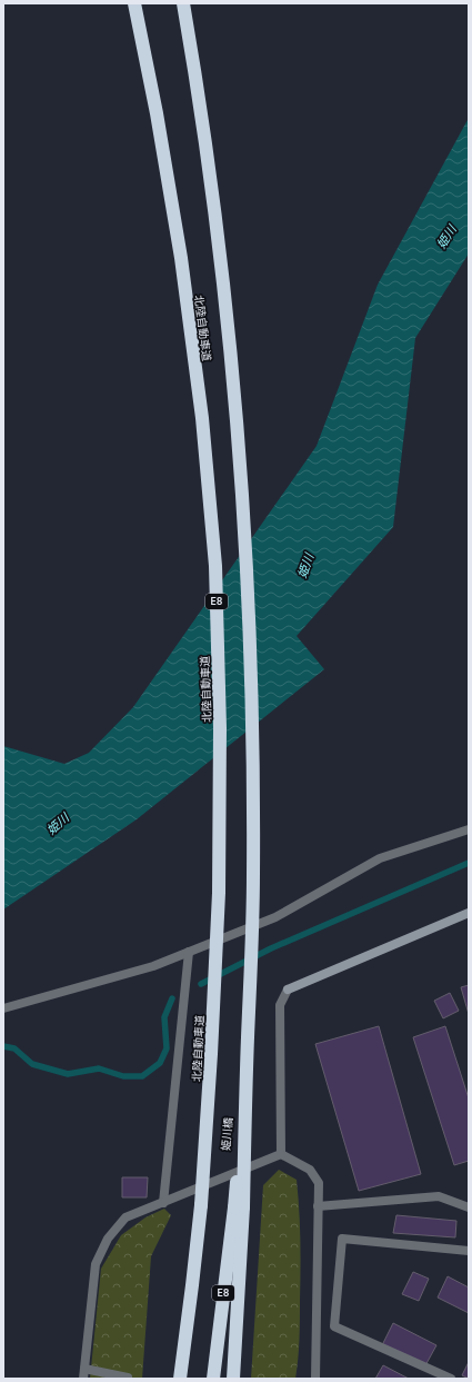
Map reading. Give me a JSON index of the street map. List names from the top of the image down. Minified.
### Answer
{"streets":{"highway":["北陸自動車道","E8"]},"water":["姫川"]}
